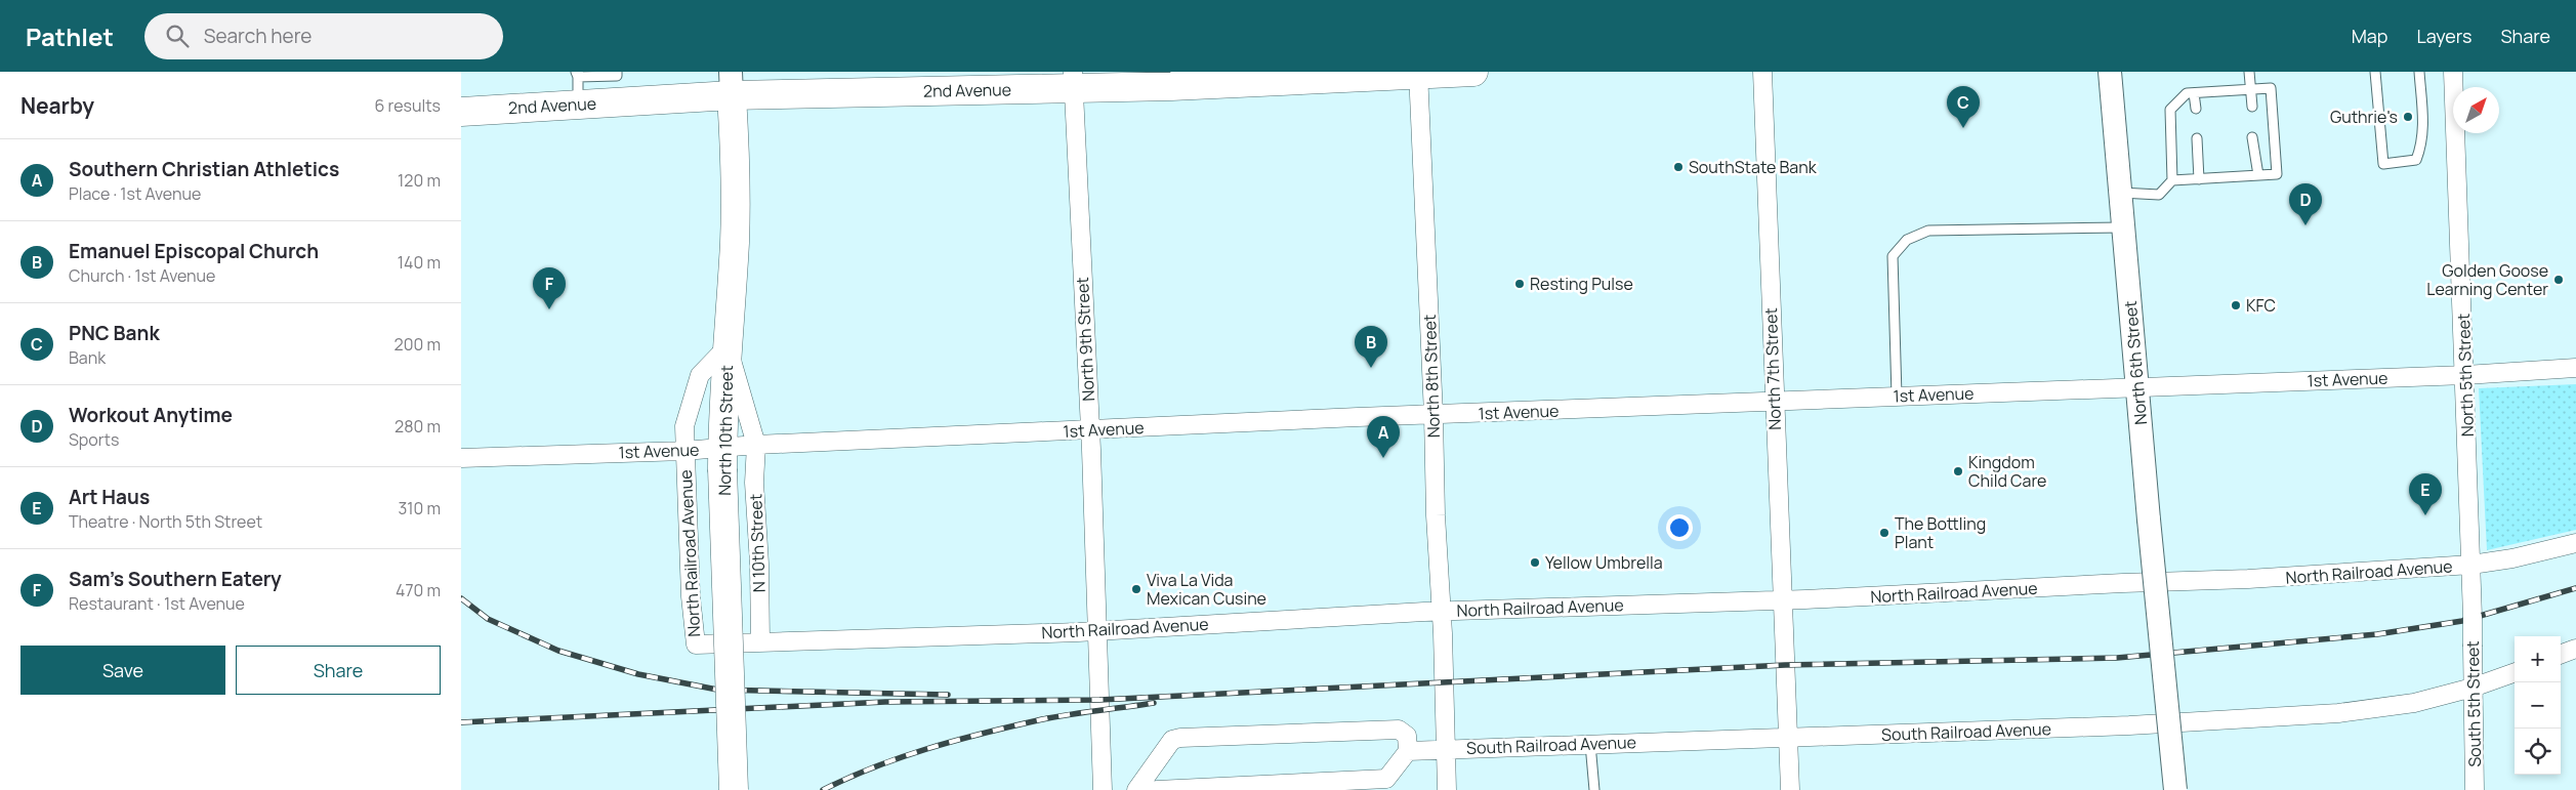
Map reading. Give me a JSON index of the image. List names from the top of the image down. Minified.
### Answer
{"streets":{"main road":["2nd Avenue","North 10th Street"],"street":["North 9th Street","North 6th Street","North 7th Street","North 5th Street","North 8th Street","1st Avenue","N 10th Street","North Railroad Avenue","South 5th Street","South Railroad Avenue"]},"crossings":[["2nd Avenue","North 9th Street"],["2nd Avenue","North 8th Street"],["2nd Avenue","North 10th Street"],["North 9th Street","1st Avenue"],["North 9th Street","North Railroad Avenue"],["North 6th Street","1st Avenue"],["North 7th Street","1st Avenue"],["North 7th Street","North Railroad Avenue"],["North 7th Street","South Railroad Avenue"],["North 5th Street","1st Avenue"],["North 5th Street","North Railroad Avenue"],["North 5th Street","South 5th Street"],["North 8th Street","1st Avenue"],["North 8th Street","North Railroad Avenue"],["North 8th Street","South Railroad Avenue"],["1st Avenue","North 10th Street"],["1st Avenue","N 10th Street"],["1st Avenue","North Railroad Avenue"],["North 10th Street","N 10th Street"],["North 10th Street","North Railroad Avenue"],["N 10th Street","North Railroad Avenue"],["South 5th Street","South Railroad Avenue"]],"places":["Guthrie's","SouthState Bank","Golden Goose Learning Center","Resting Pulse","KFC","Kingdom Child Care","The Bottling Plant","Yellow Umbrella","Viva La Vida Mexican Cusine"],"north":"top right","page":{"header":"Pathlet","search":"Search here","nav":["Map","Layers","Share"],"heading":["Nearby","6 results"],"pins":["C","D","F","B","A","E"],"list":[{"mark":"A","name":"Southern Christian Athletics","note":"Place · 1st Avenue","value":"120 m"},{"mark":"B","name":"Emanuel Episcopal Church","note":"Church · 1st Avenue","value":"140 m"},{"mark":"C","name":"PNC Bank","note":"Bank","value":"200 m"},{"mark":"D","name":"Workout Anytime","note":"Sports","value":"280 m"},{"mark":"E","name":"Art Haus","note":"Theatre · North 5th Street","value":"310 m"},{"mark":"F","name":"Sam's Southern Eatery","note":"Restaurant · 1st Avenue","value":"470 m"}],"buttons":["Save","Share"],"map_buttons":["+","−"]}}
